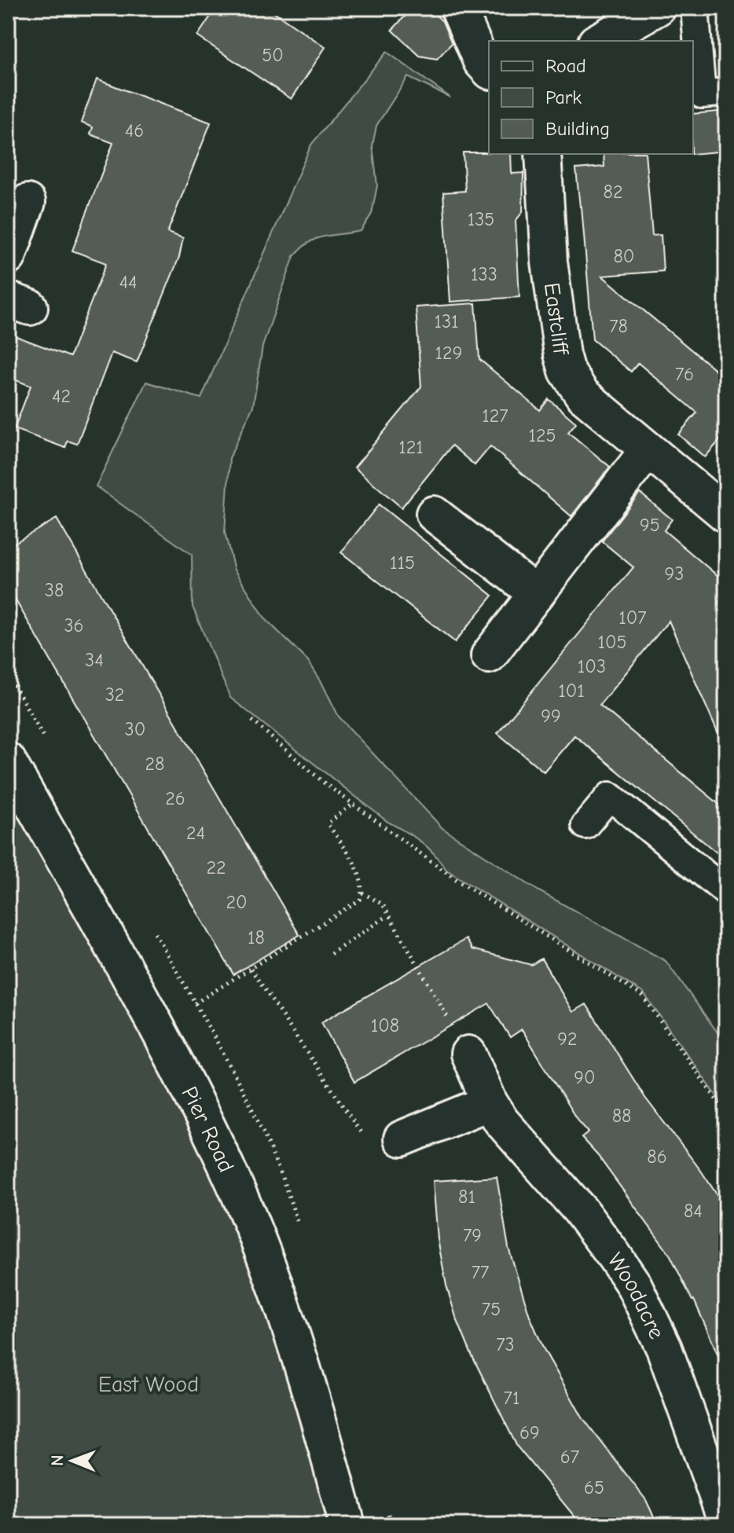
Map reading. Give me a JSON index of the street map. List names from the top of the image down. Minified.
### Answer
{"streets":{"street":["Eastcliff","Pier Road","Woodacre"]},"parks":["East Wood"],"house_numbers":["50","46","82","135","80","133","44","131","78","129","76","42","127","125","121","95","115","93","38","107","36","105","34","103","101","32","99","30","28","26","24","22","20","18","108","92","90","88","86","81","84","79","77","75","73","71","69","67","65"],"legend":["Road","Park","Building"],"north":"left"}
